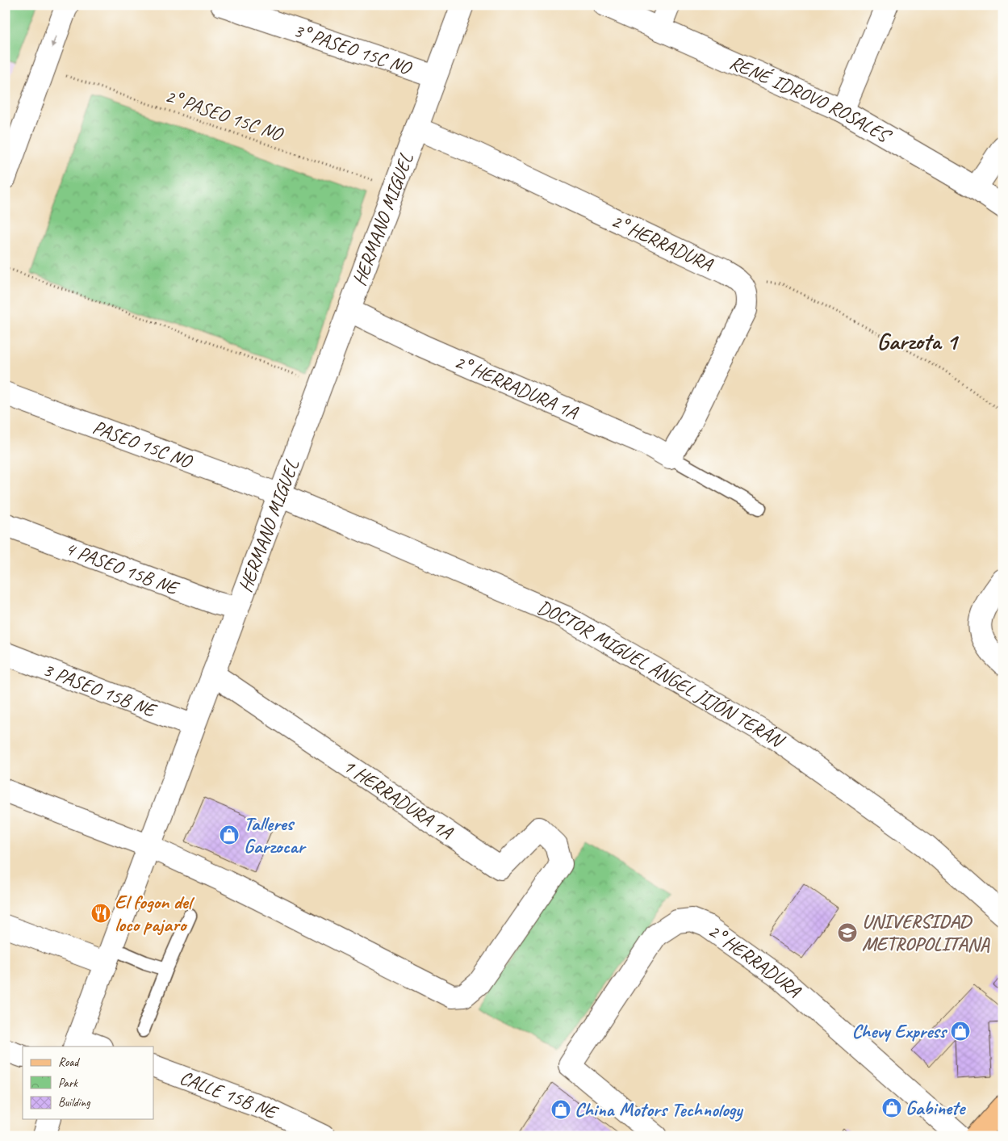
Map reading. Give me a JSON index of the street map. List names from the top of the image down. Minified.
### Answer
{"streets":{"street":["3° PASEO 15C NO","RENÉ IDROVO ROSALES","HERMANO MIGUEL","2° HERRADURA","2° HERRADURA 1A","PASEO 15C NO","4 PASEO 15B NE","DOCTOR MIGUEL ÁNGEL JIJÓN TERÁN","3 PASEO 15B NE","1 HERRADURA 1A","CALLE 15B NE"],"path":["2° PASEO 15C NO"]},"crossings":[["3° PASEO 15C NO","HERMANO MIGUEL"],["2° PASEO 15C NO","HERMANO MIGUEL"],["HERMANO MIGUEL","2° HERRADURA"],["HERMANO MIGUEL","2° HERRADURA 1A"],["HERMANO MIGUEL","PASEO 15C NO"],["HERMANO MIGUEL","4 PASEO 15B NE"],["HERMANO MIGUEL","DOCTOR MIGUEL ÁNGEL JIJÓN TERÁN"],["HERMANO MIGUEL","3 PASEO 15B NE"],["HERMANO MIGUEL","1 HERRADURA 1A"],["PASEO 15C NO","DOCTOR MIGUEL ÁNGEL JIJÓN TERÁN"]],"districts":["Garzota 1"],"places":{"shop":["Talleres Garzocar","Chevy Express","Gabinete","China Motors Technology"],"restaurant":["El fogon del loco pajaro"],"school or university":["UNIVERSIDAD METROPOLITANA"]},"legend":["Road","Park","Building"]}
